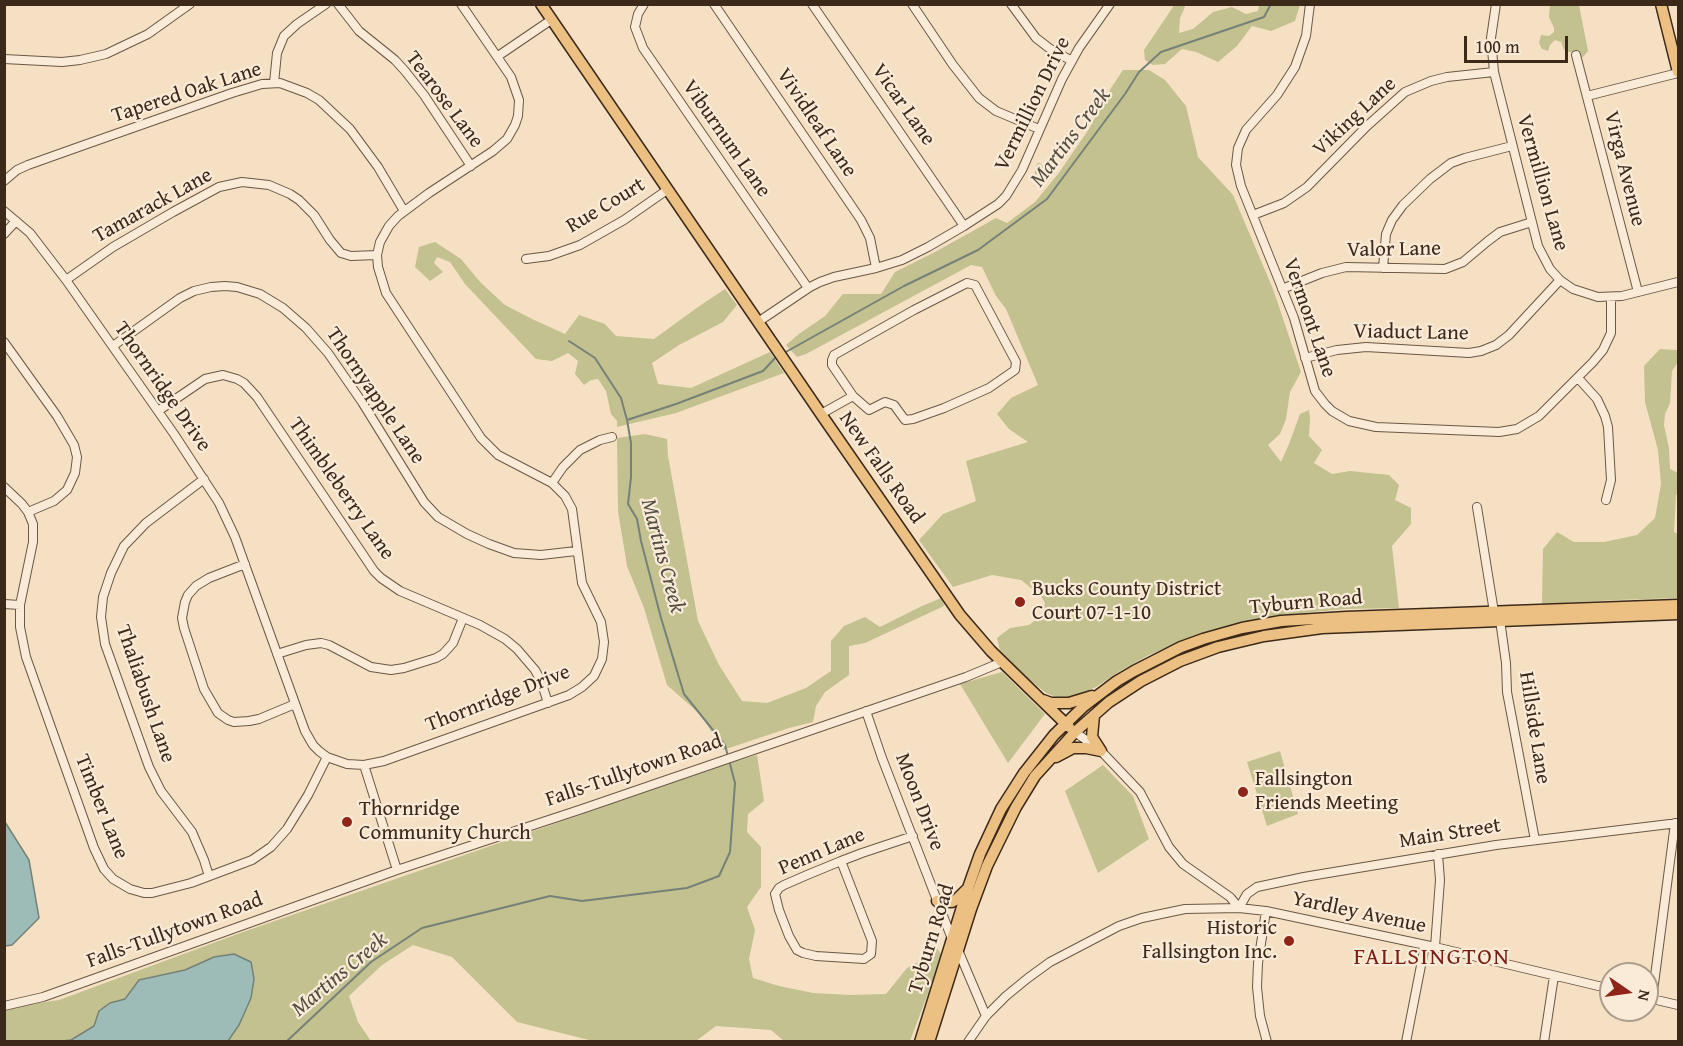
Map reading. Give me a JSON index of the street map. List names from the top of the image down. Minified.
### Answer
{"streets":{"main road":["New Falls Road","Tyburn Road"],"street":["Tapered Oak Lane","Tearose Lane","Vermillion Drive","Vicar Lane","Viking Lane","Vividleaf Lane","Viburnum Lane","Virga Avenue","Vermillion Lane","Tamarack Lane","Rue Court","Valor Lane","Vermont Lane","Viaduct Lane","Thornridge Drive","Thornyapple Lane","Thimbleberry Lane","Thaliabush Lane","Hillside Lane","Falls-Tullytown Road","Moon Drive","Timber Lane","Main Street","Penn Lane","Yardley Avenue"]},"crossings":[["Vermillion Drive","Vicar Lane"],["Vermillion Drive","Vividleaf Lane"],["Vermillion Drive","Viburnum Lane"],["Vermillion Drive","New Falls Road"],["Viking Lane","Vermillion Lane"],["Viking Lane","Vermont Lane"],["Virga Avenue","Vermillion Lane"],["Vermillion Lane","Valor Lane"],["Vermillion Lane","Vermont Lane"],["Vermillion Lane","Viaduct Lane"],["Tamarack Lane","Thornridge Drive"],["Rue Court","New Falls Road"],["Valor Lane","Vermont Lane"],["Vermont Lane","Viaduct Lane"],["Thornridge Drive","Thornyapple Lane"],["Thornridge Drive","Thimbleberry Lane"],["Thornridge Drive","Thaliabush Lane"],["Thornridge Drive","Timber Lane"],["New Falls Road","Tyburn Road"],["New Falls Road","Falls-Tullytown Road"],["New Falls Road","Main Street"],["New Falls Road","Yardley Avenue"],["Tyburn Road","Hillside Lane"],["Tyburn Road","Moon Drive"],["Thaliabush Lane","Timber Lane"],["Hillside Lane","Main Street"],["Falls-Tullytown Road","Moon Drive"],["Moon Drive","Penn Lane"],["Moon Drive","Yardley Avenue"],["Main Street","Yardley Avenue"]],"districts":["FALLSINGTON"],"water":["Martins Creek"],"places":["Bucks County District Court 07-1-10","Fallsington Friends Meeting","Thornridge Community Church","Historic Fallsington Inc."],"scale_bar":"100 m","north":"right"}
